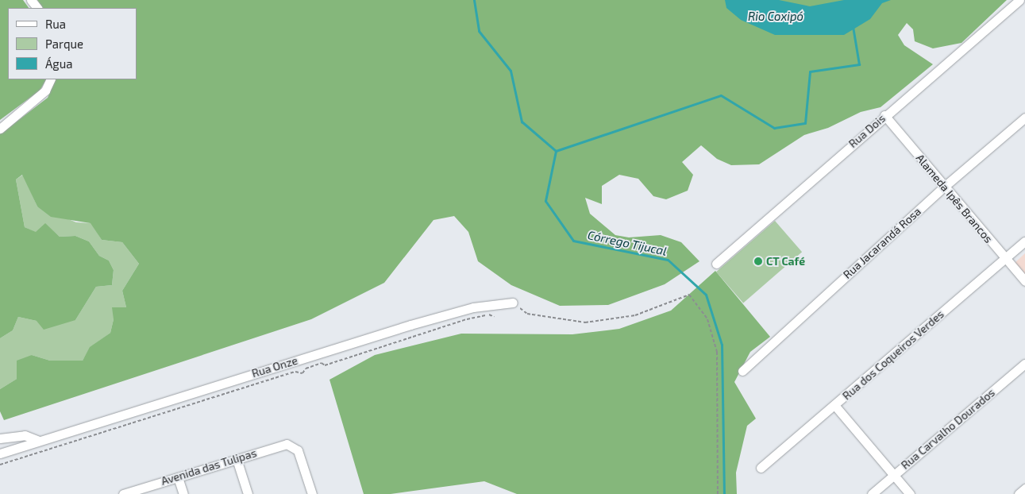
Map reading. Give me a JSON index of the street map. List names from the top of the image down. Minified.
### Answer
{"streets":{"street":["Rua Dois","Alameda Ipês Brancos","Rua Jacarandá Rosa","Rua dos Coqueiros Verdes","Rua Onze","Rua Carvalho Dourados","Avenida das Tulipas"]},"crossings":[["Rua Dois","Alameda Ipês Brancos"],["Alameda Ipês Brancos","Rua Jacarandá Rosa"],["Alameda Ipês Brancos","Rua dos Coqueiros Verdes"]],"water":["Rio Coxipó","Córrego Tijucal"],"places":["CT Café"],"legend":["Rua","Parque","Água"]}
